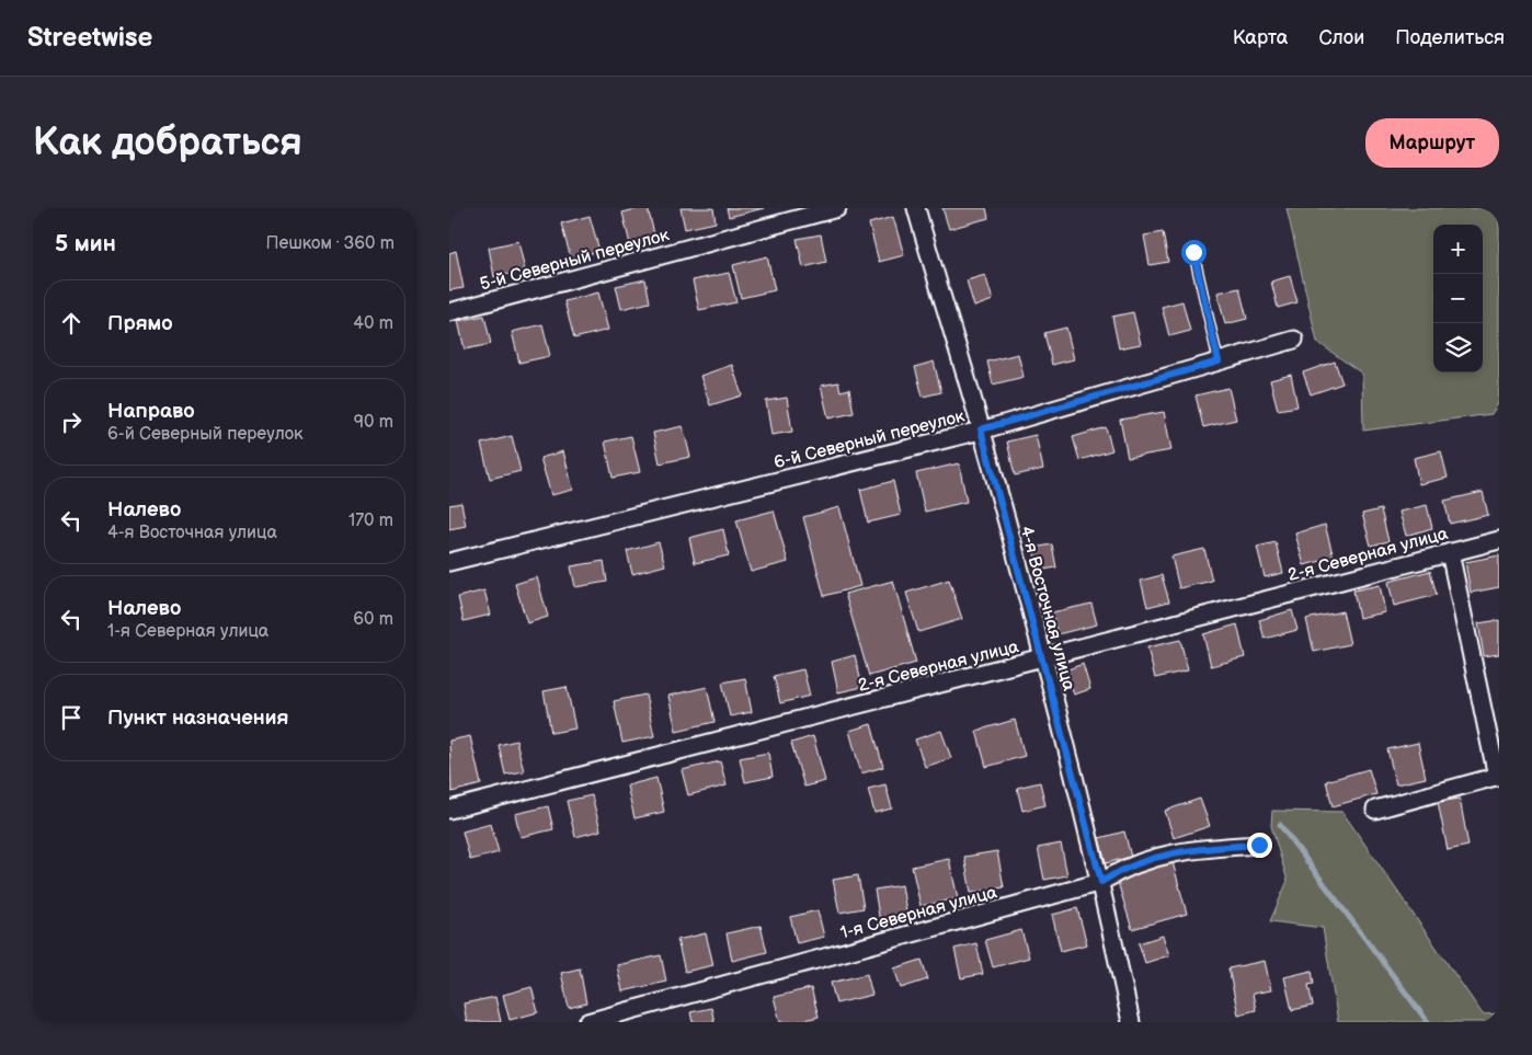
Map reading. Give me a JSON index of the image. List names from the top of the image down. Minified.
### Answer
{"streets":{"street":["5-й Северный переулок","6-й Северный переулок","2-я Северная улица","4-я Восточная улица","1-я Северная улица"]},"crossings":[["6-й Северный переулок","4-я Восточная улица"],["2-я Северная улица","4-я Восточная улица"],["4-я Восточная улица","1-я Северная улица"]],"page":{"header":"Streetwise","nav":["Карта","Слои","Поделиться"],"buttons":"Маршрут","title":"Как добраться","heading":["5 мин","Пешком · 360 m"],"map_buttons":["+","−"],"list":[["Прямо","40 m"],["Направо","6-й Северный переулок","90 m"],["Налево","4-я Восточная улица","170 m"],["Налево","1-я Северная улица","60 m"],"Пункт назначения"]}}
